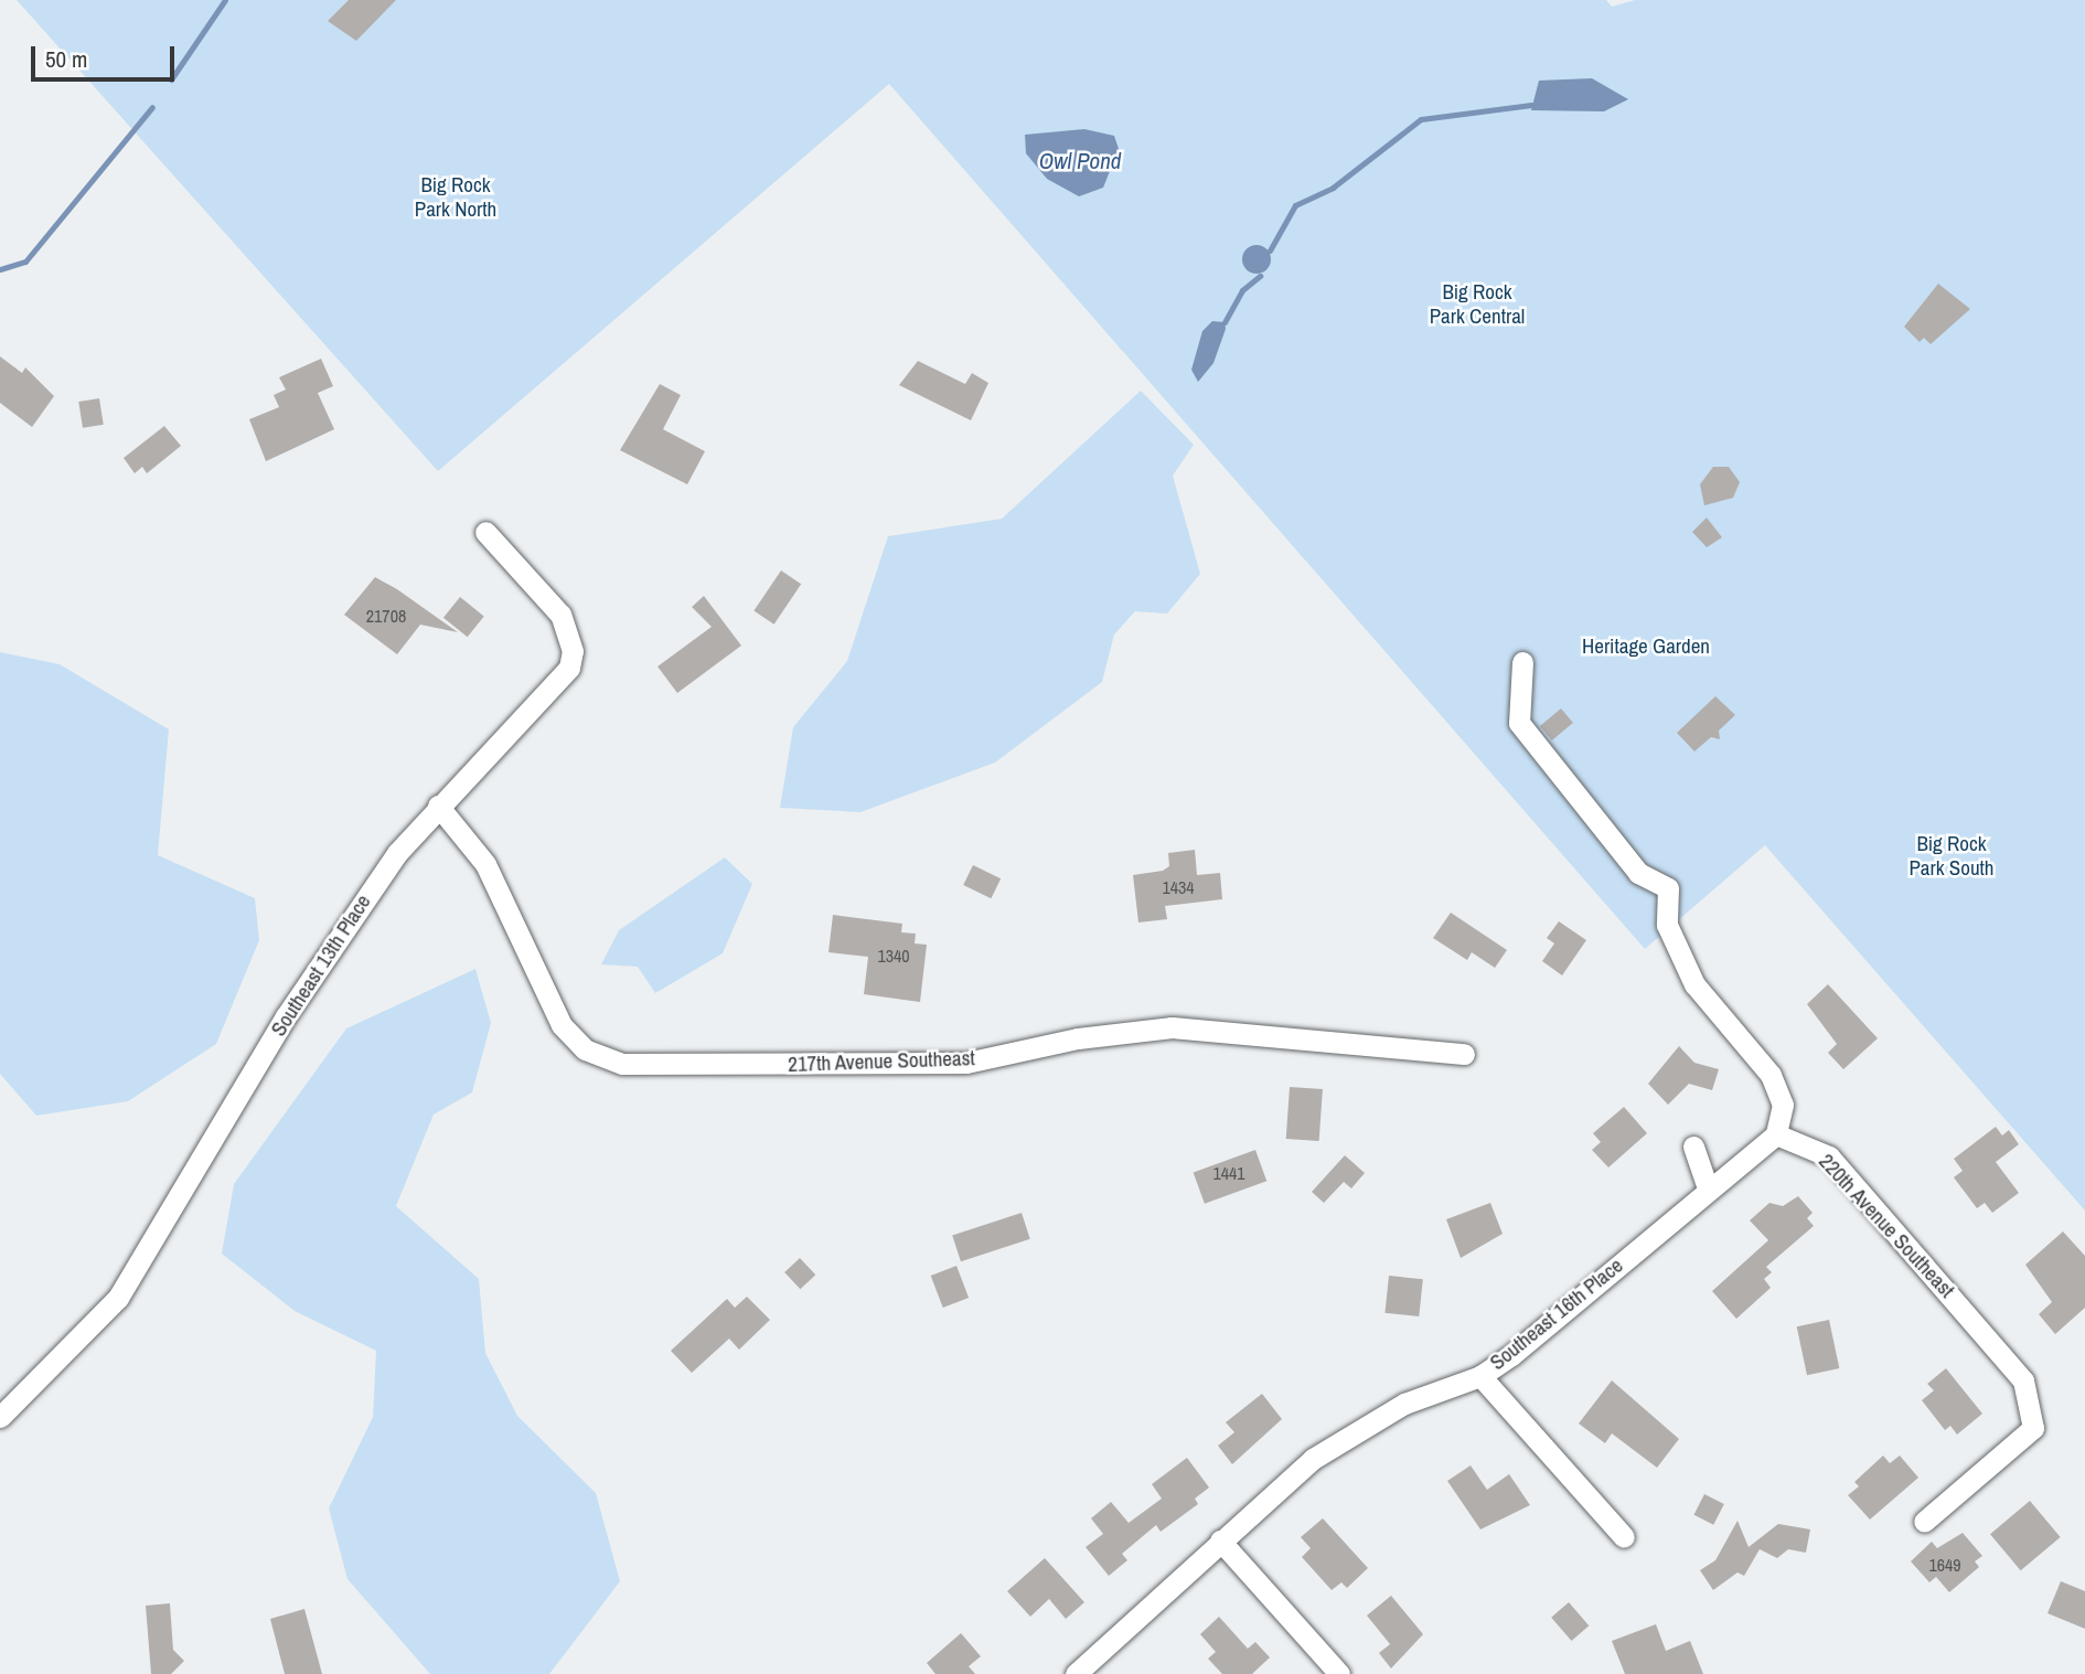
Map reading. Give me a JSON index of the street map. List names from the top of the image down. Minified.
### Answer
{"streets":{"street":["Southeast 13th Place","217th Avenue Southeast","220th Avenue Southeast","Southeast 16th Place"]},"crossings":[["Southeast 13th Place","217th Avenue Southeast"],["220th Avenue Southeast","Southeast 16th Place"]],"water":["Owl Pond"],"parks":["Big Rock Park North","Big Rock Park Central","Heritage Garden","Big Rock Park South"],"house_numbers":["21708","1434","1340","1441","1649"],"scale_bar":"50 m"}
